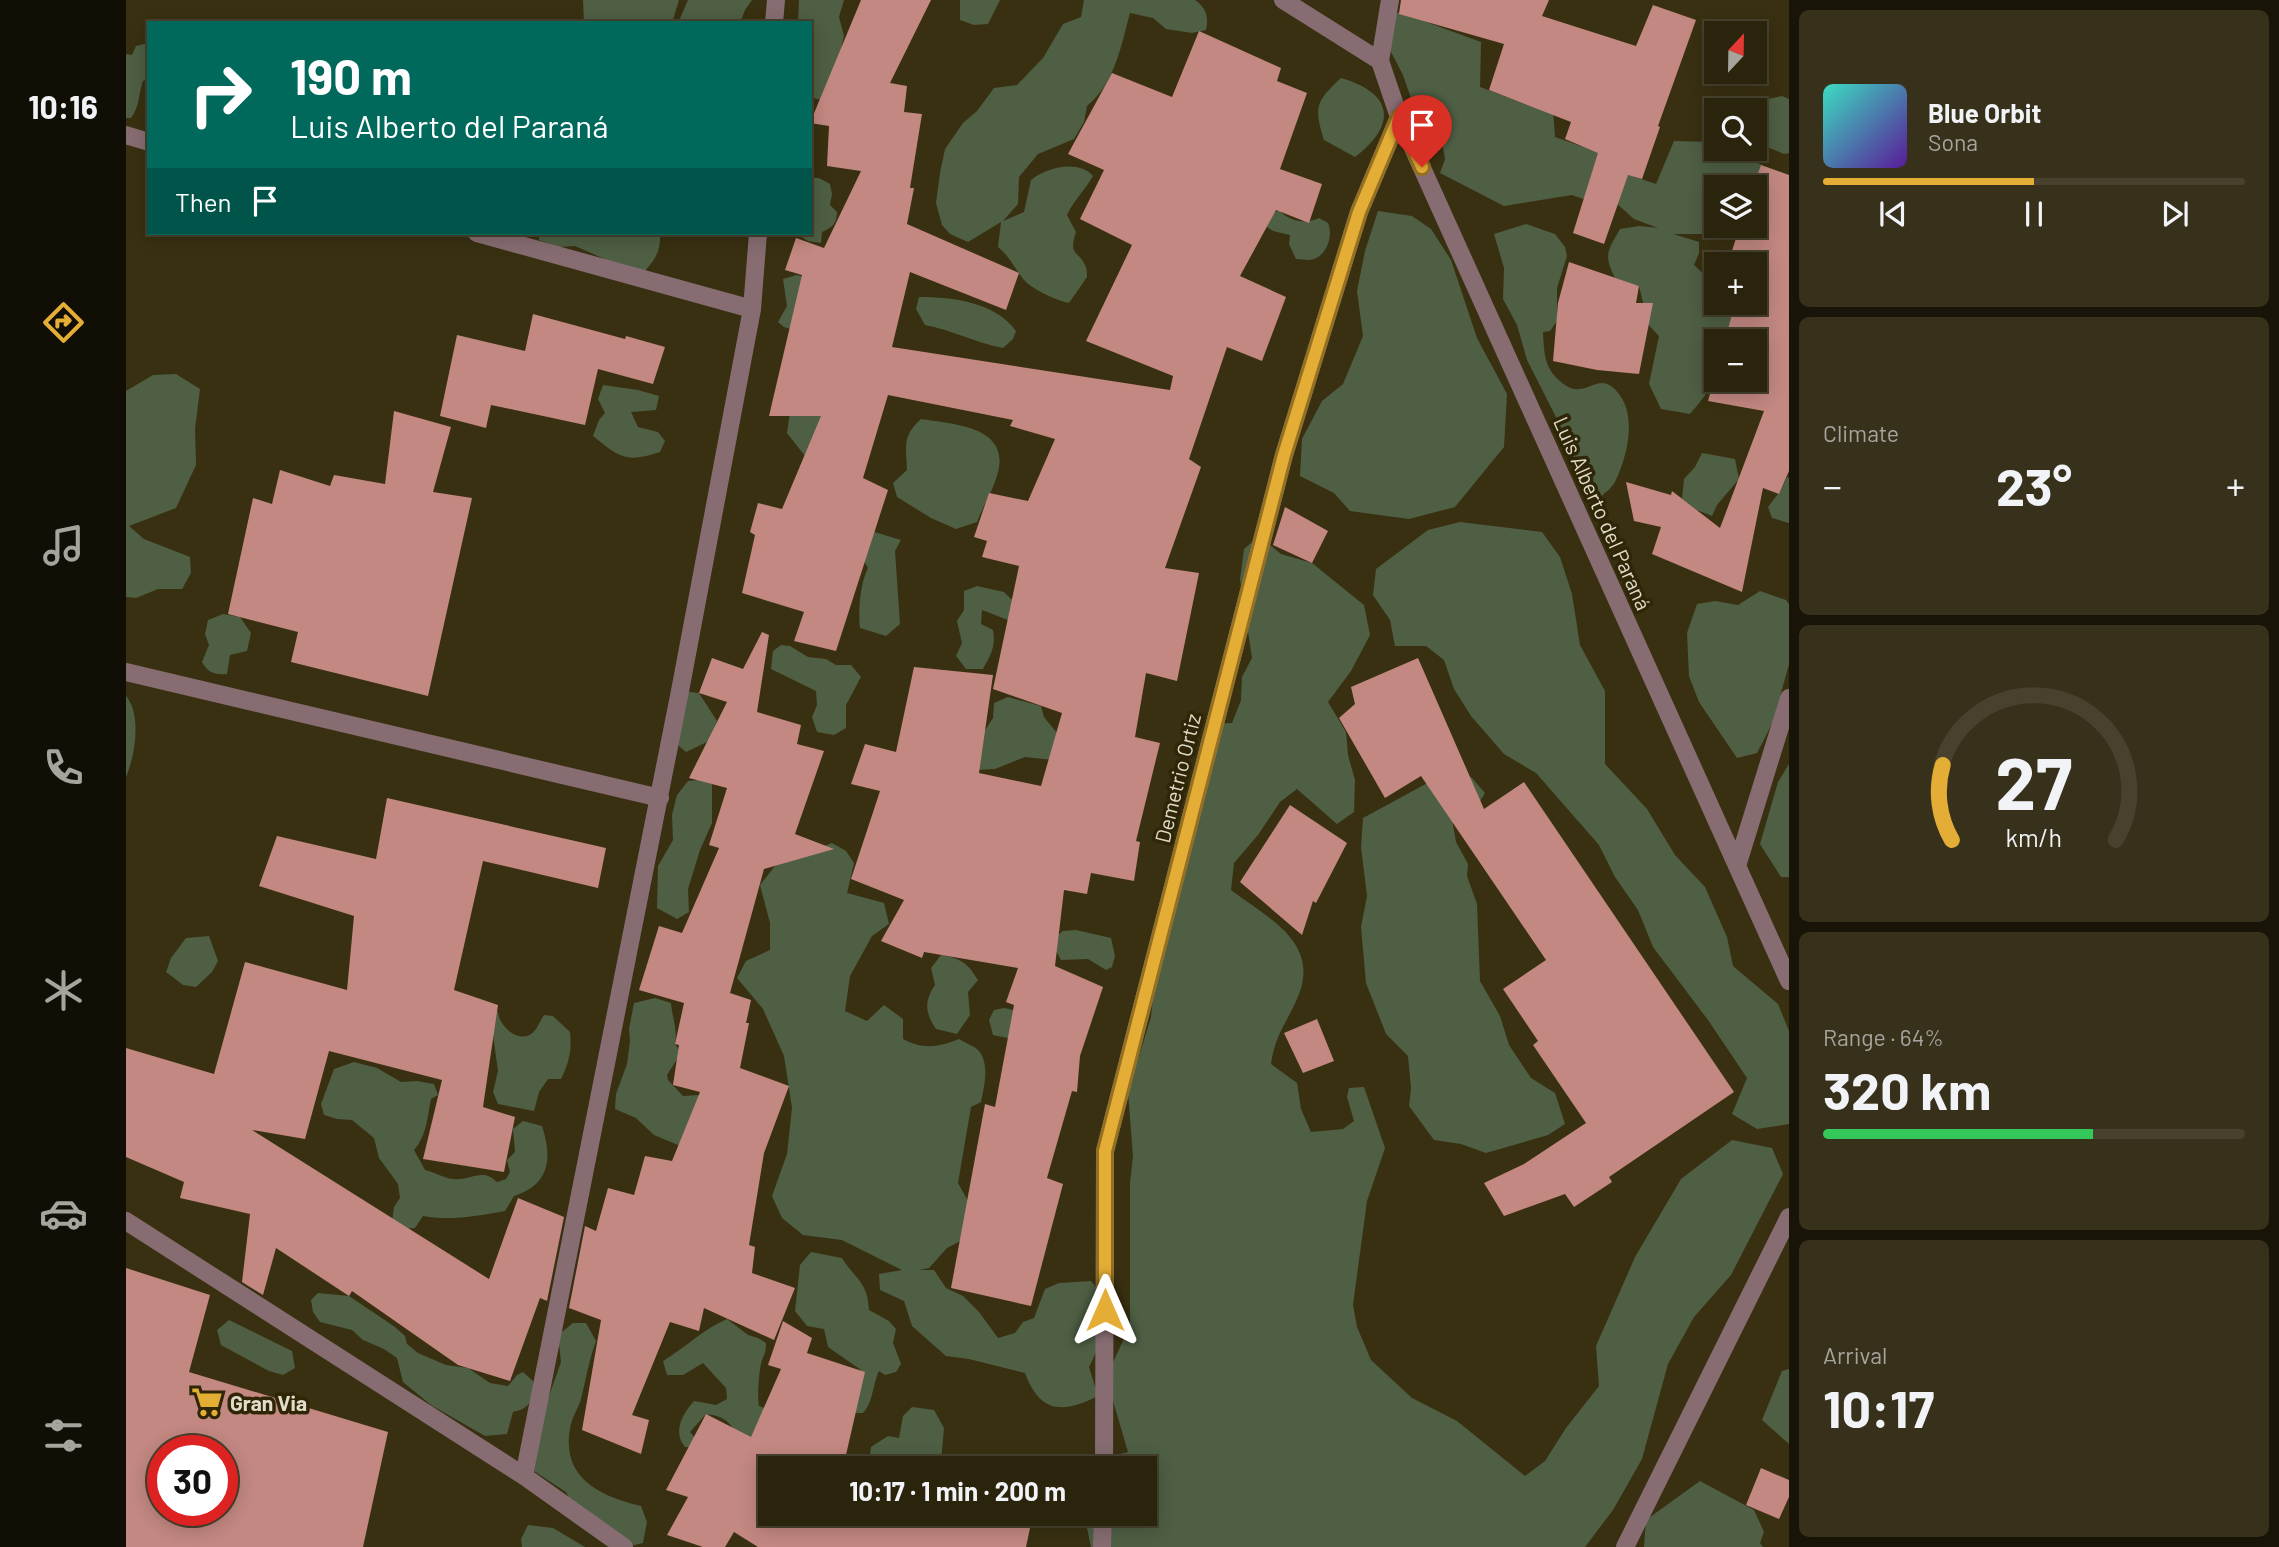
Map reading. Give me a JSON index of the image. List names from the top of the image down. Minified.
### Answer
{"streets":{"street":["Luis Alberto del Paraná","Demetrio Ortiz"]},"crossings":[["Luis Alberto del Paraná","Demetrio Ortiz"]],"places":{"supermarket":["Gran Via"]},"north":"top","page":{"tabs":"10:16","map_buttons":["+","−"],"turn":["190 m","Luis Alberto del Paraná"],"song":["Blue Orbit","Sona"],"then":"Then","tile":["Climate",["Range · 64%","320 km"],["Arrival","10:17"]],"heat":["−","23°","+"],"limit":"30","trip":"10:17 · 1 min · 200 m","gauge":["27","km/h"]}}
